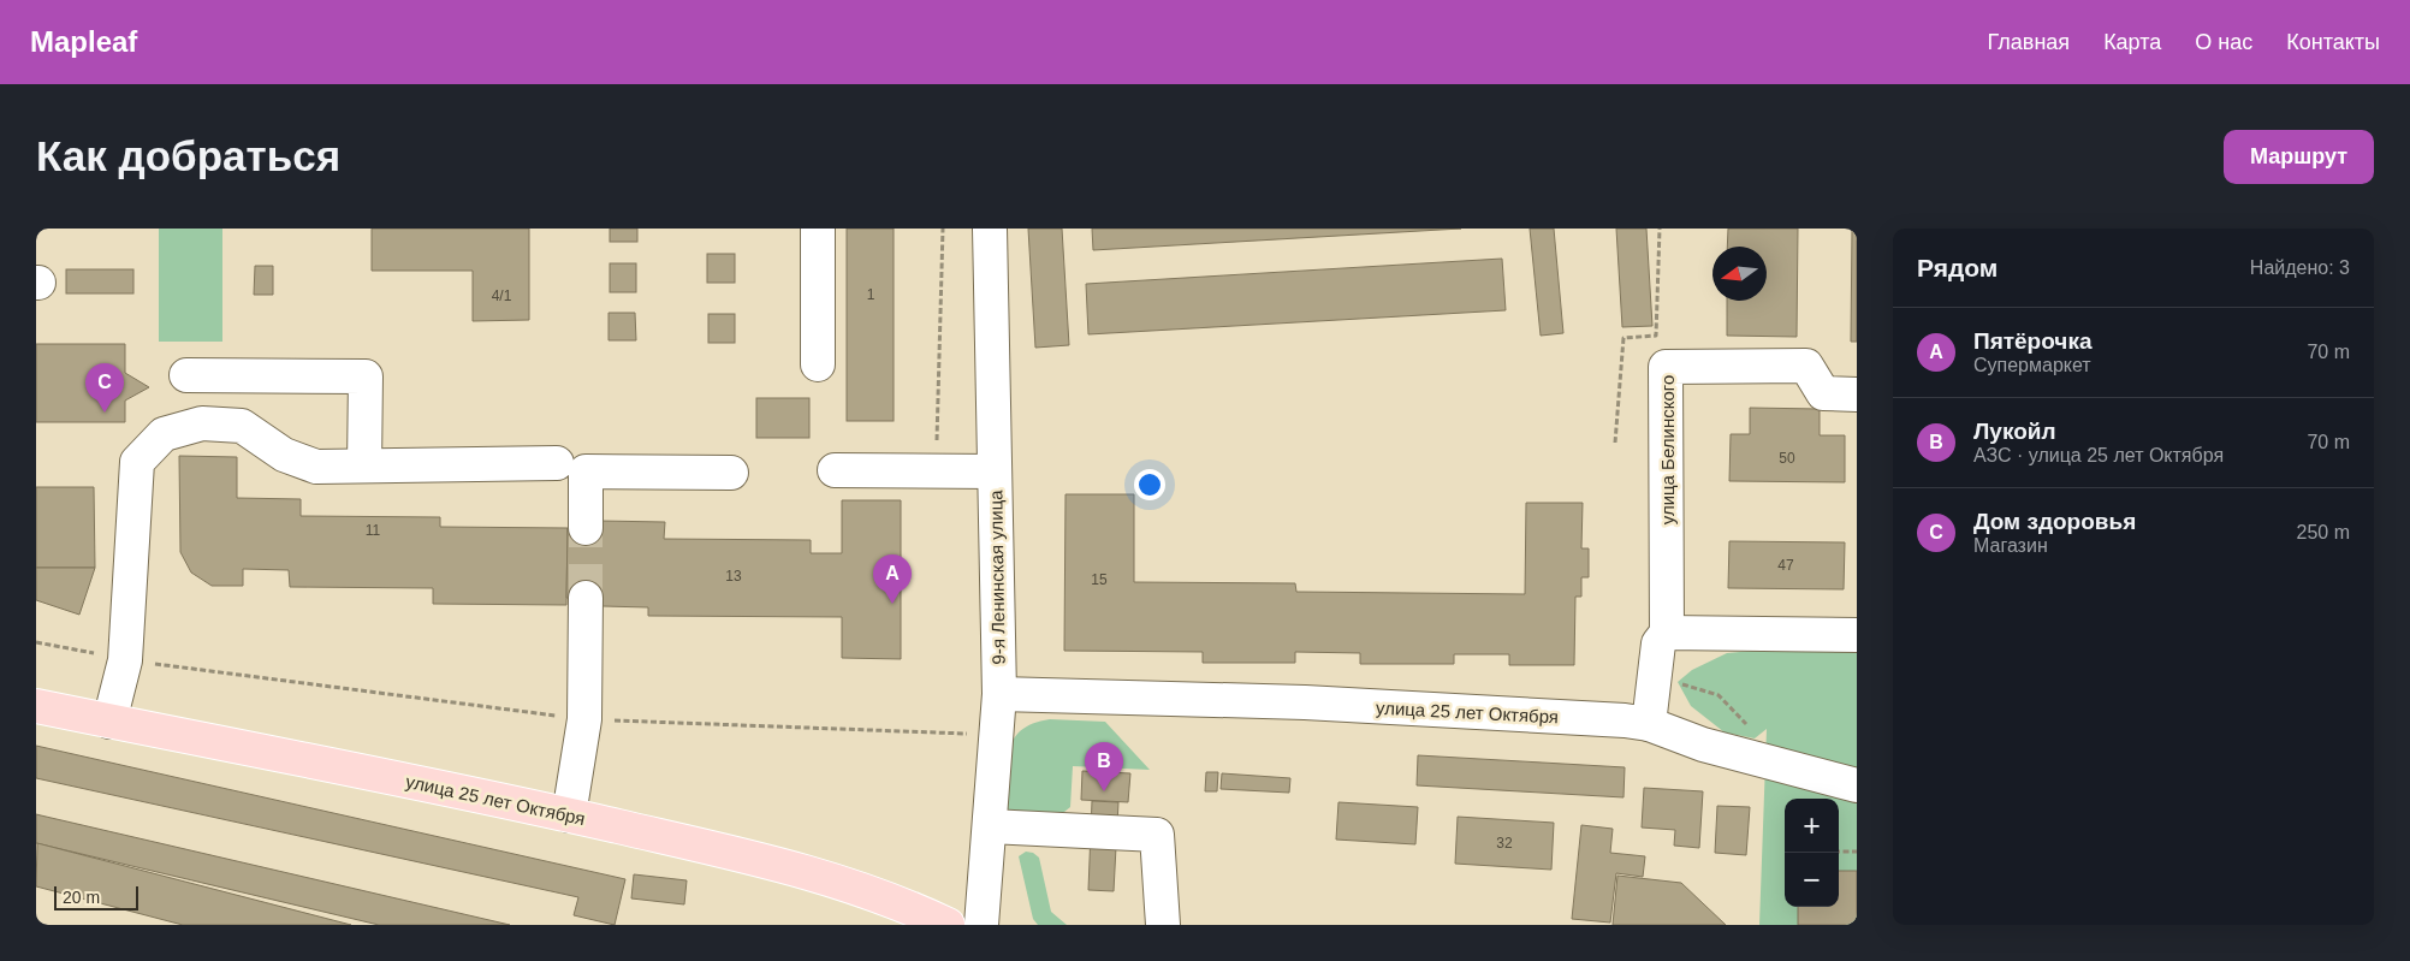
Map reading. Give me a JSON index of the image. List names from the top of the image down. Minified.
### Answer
{"streets":{"main road":["улица 25 лет Октября"],"street":["улица Белинского","9-я Ленинская улица"]},"crossings":[["9-я Ленинская улица","улица 25 лет Октября"]],"house_numbers":["1","4/1","50","11","47","13","15","32"],"scale_bar":"20 m","north":"left","page":{"header":"Mapleaf","nav":["Главная","Карта","О нас","Контакты"],"buttons":"Маршрут","title":"Как добраться","heading":["Рядом","Найдено: 3"],"list":[{"mark":"A","name":"Пятёрочка","note":"Супермаркет","value":"70 m"},{"mark":"B","name":"Лукойл","note":"АЗС · улица 25 лет Октября","value":"70 m"},{"mark":"C","name":"Дом здоровья","note":"Магазин","value":"250 m"}],"pins":["C","A","B"],"map_buttons":["+","−"],"scale":"20 m"}}
